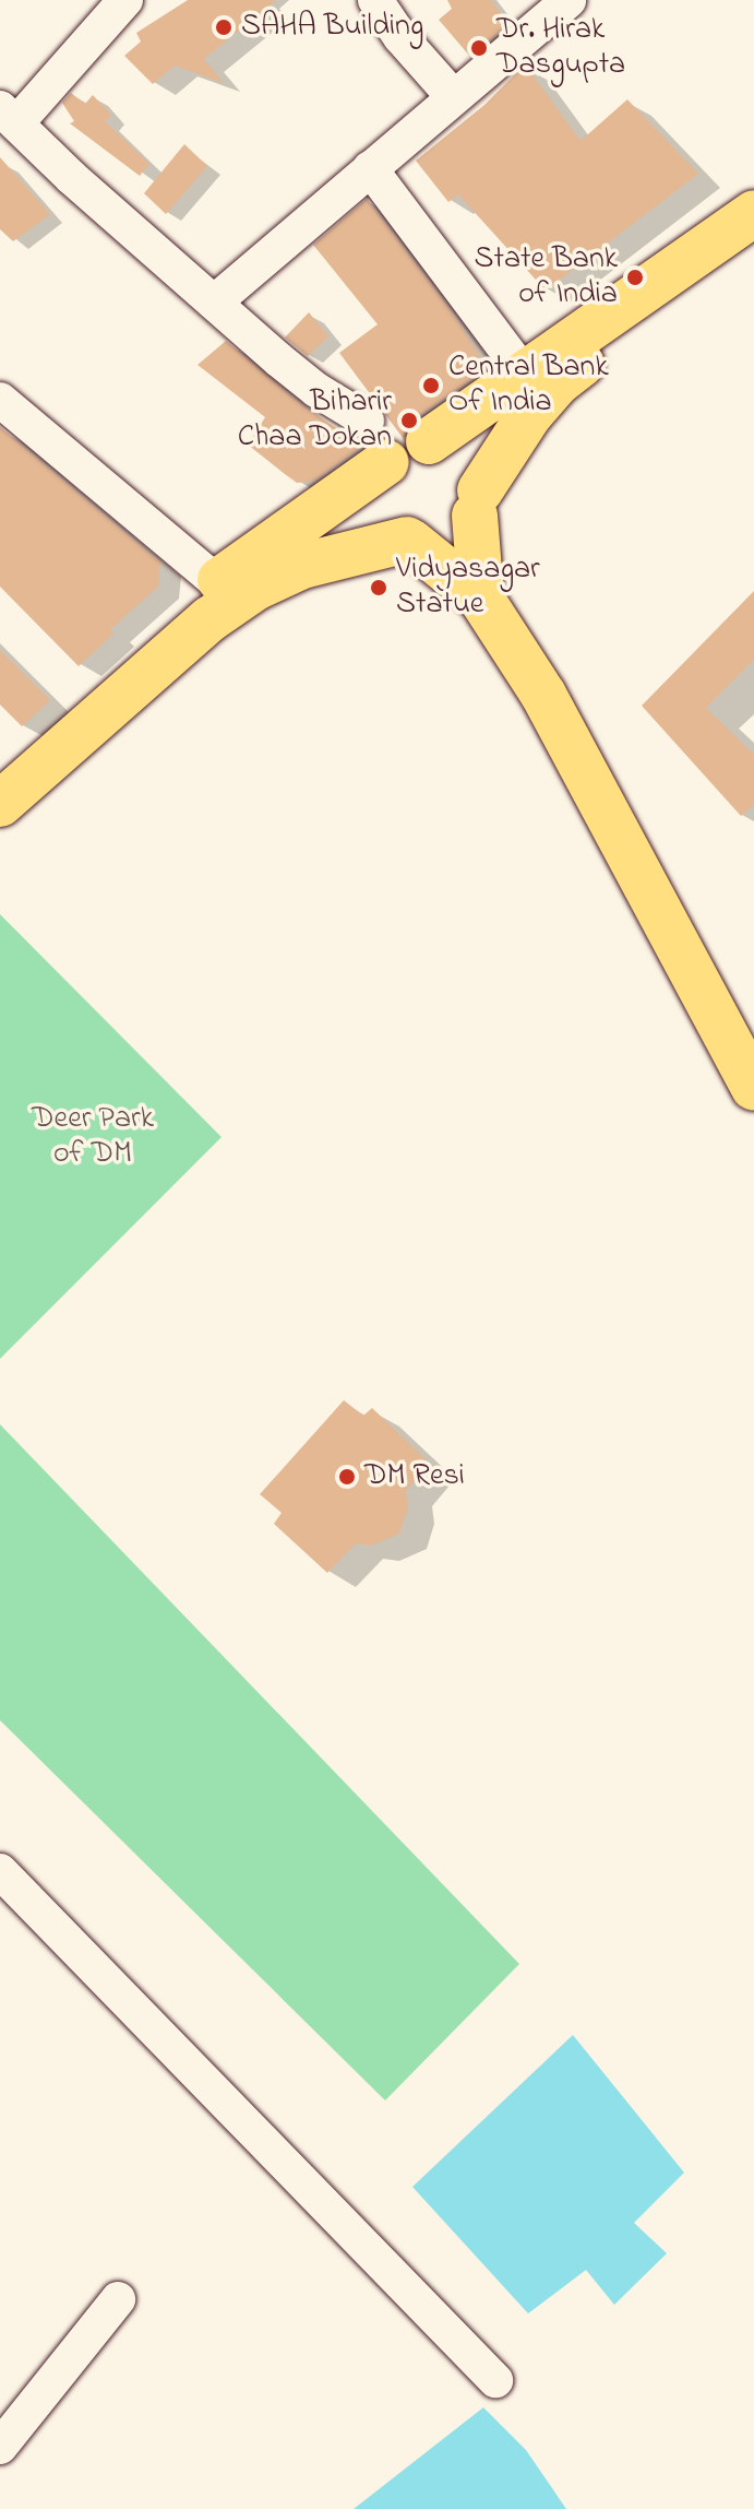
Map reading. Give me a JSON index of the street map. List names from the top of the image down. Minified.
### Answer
{"parks":["Deer Park of DM"],"places":["SAHA Building","Dr. Hirak Dasgupta","State Bank of India","Central Bank Of India","Biharir Chaa Dokan","Vidyasagar Statue","DM Resi"]}
